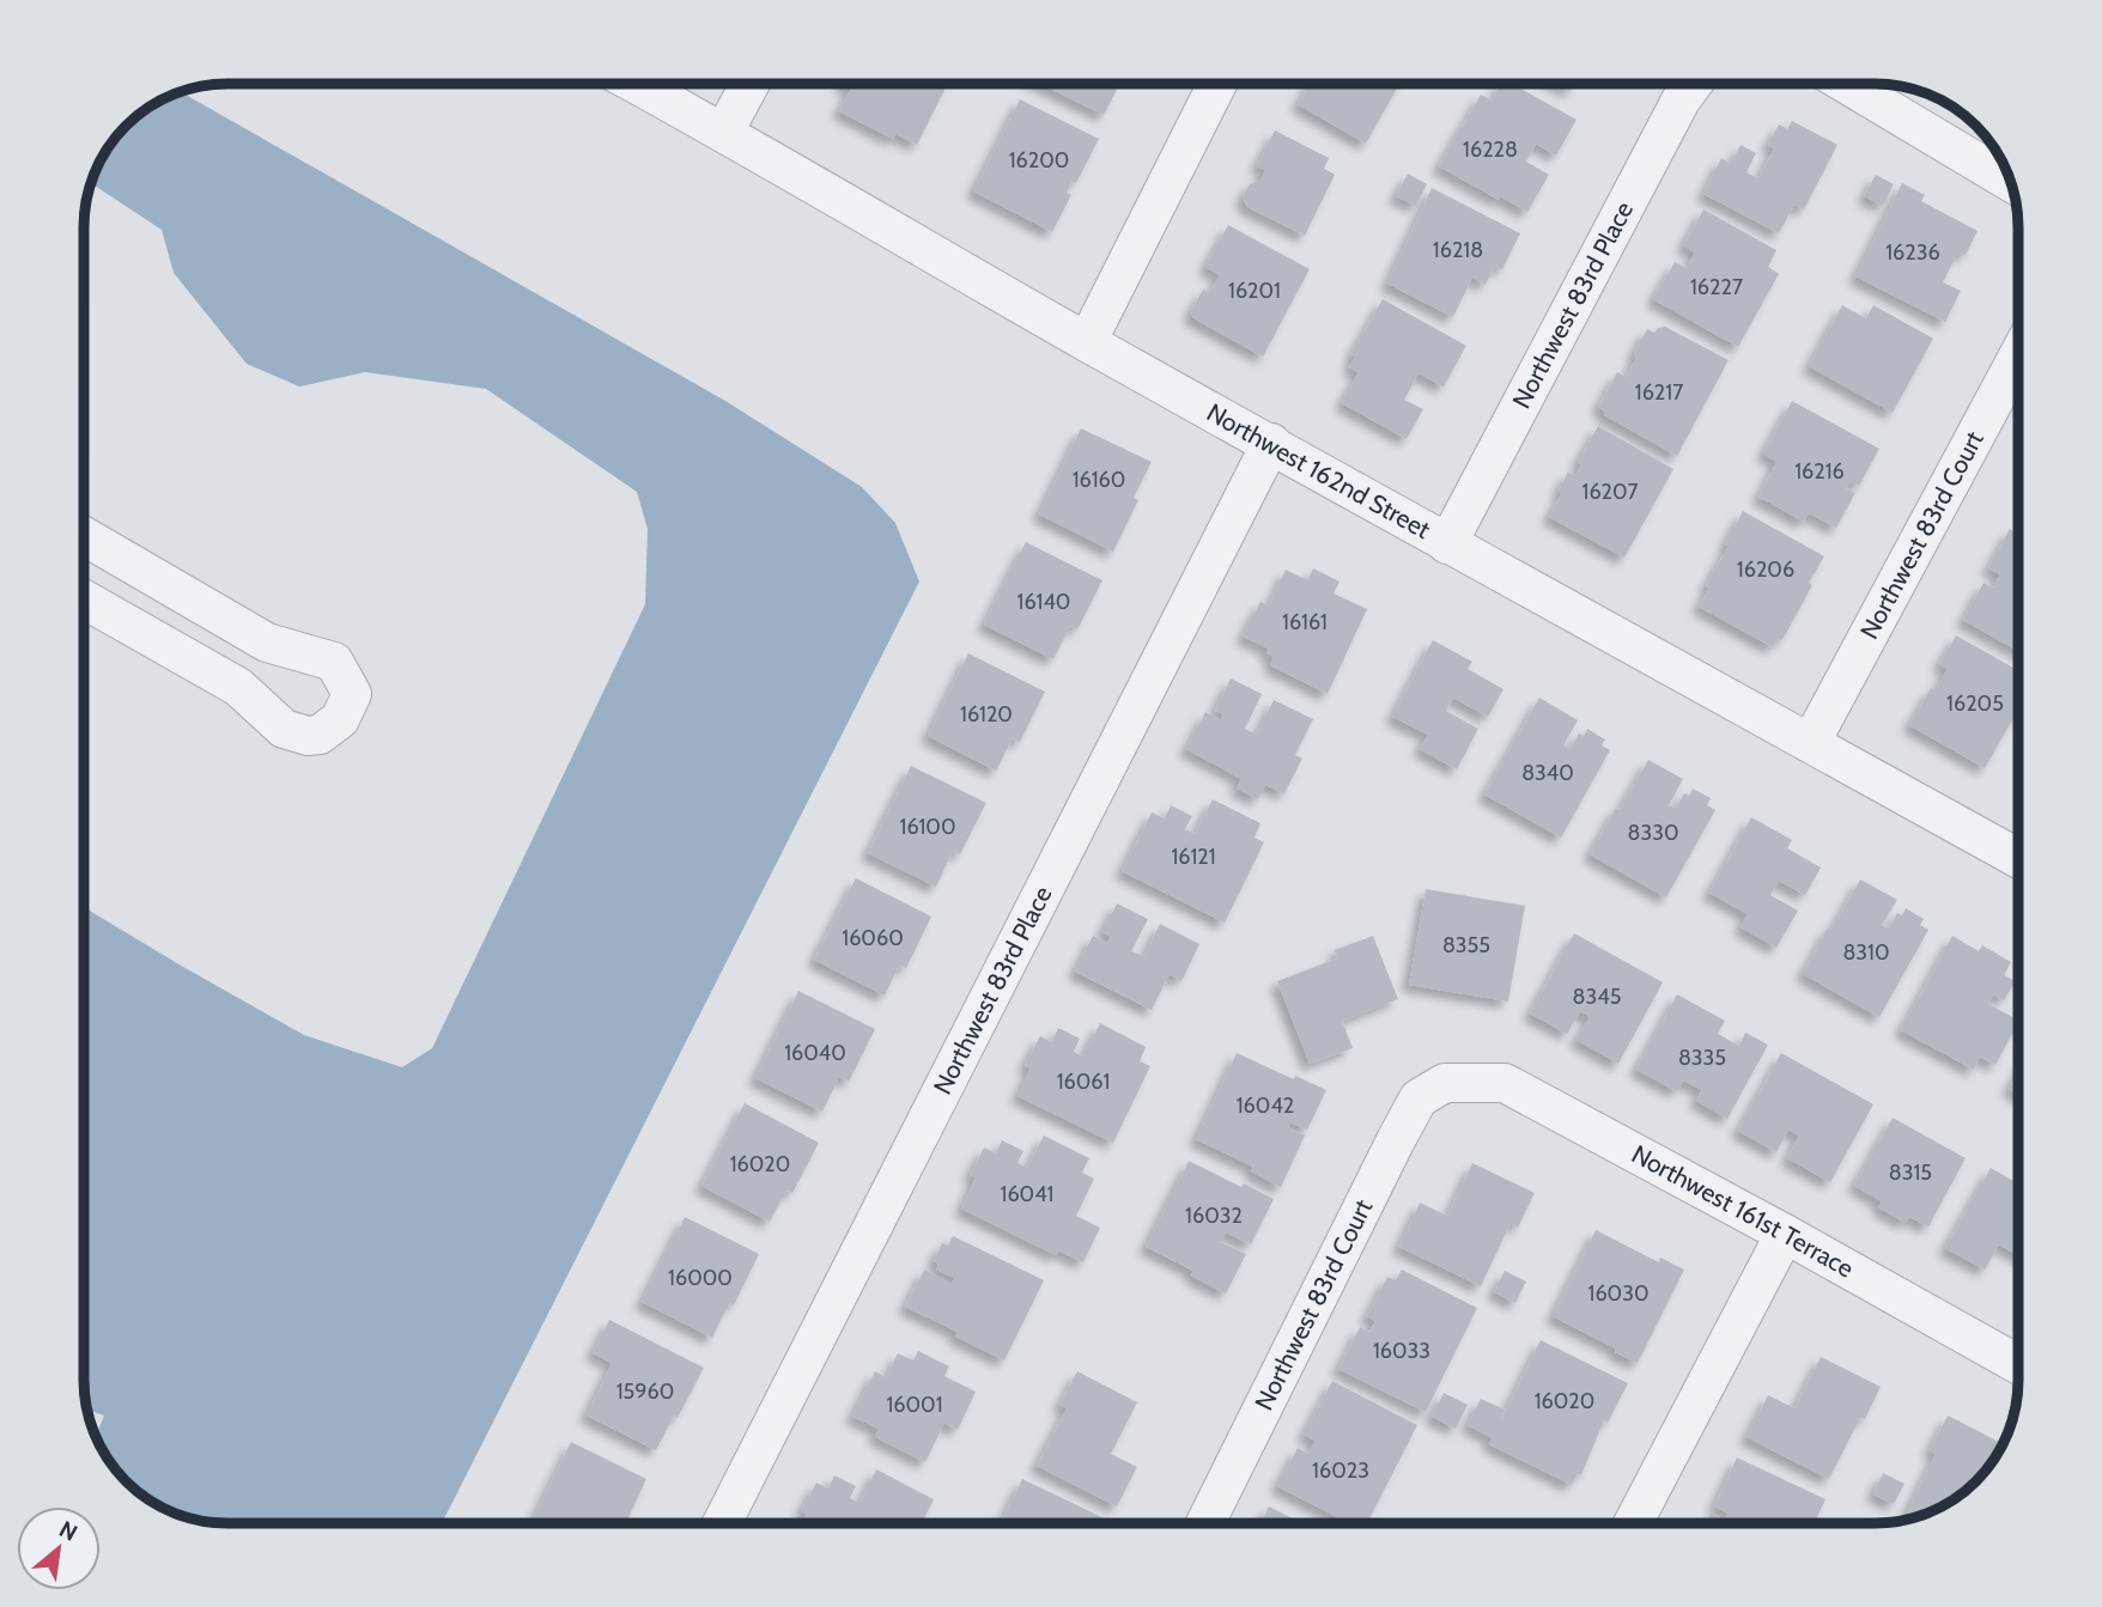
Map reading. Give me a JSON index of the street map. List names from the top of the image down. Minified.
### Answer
{"streets":{"street":["Northwest 83rd Place","Northwest 162nd Street","Northwest 83rd Court","Northwest 161st Terrace"]},"crossings":[["Northwest 83rd Place","Northwest 162nd Street"],["Northwest 162nd Street","Northwest 83rd Court"],["Northwest 83rd Court","Northwest 161st Terrace"]],"house_numbers":["16228","16200","16218","16236","16227","16201","16217","16216","16160","16207","16206","16140","16161","16205","16120","8340","16100","8330","16121","16060","8355","8310","8345","16040","8335","16061","16042","16020","8315","16041","16032","16000","16030","16033","15960","16020","16001","16023"],"north":"top right"}
